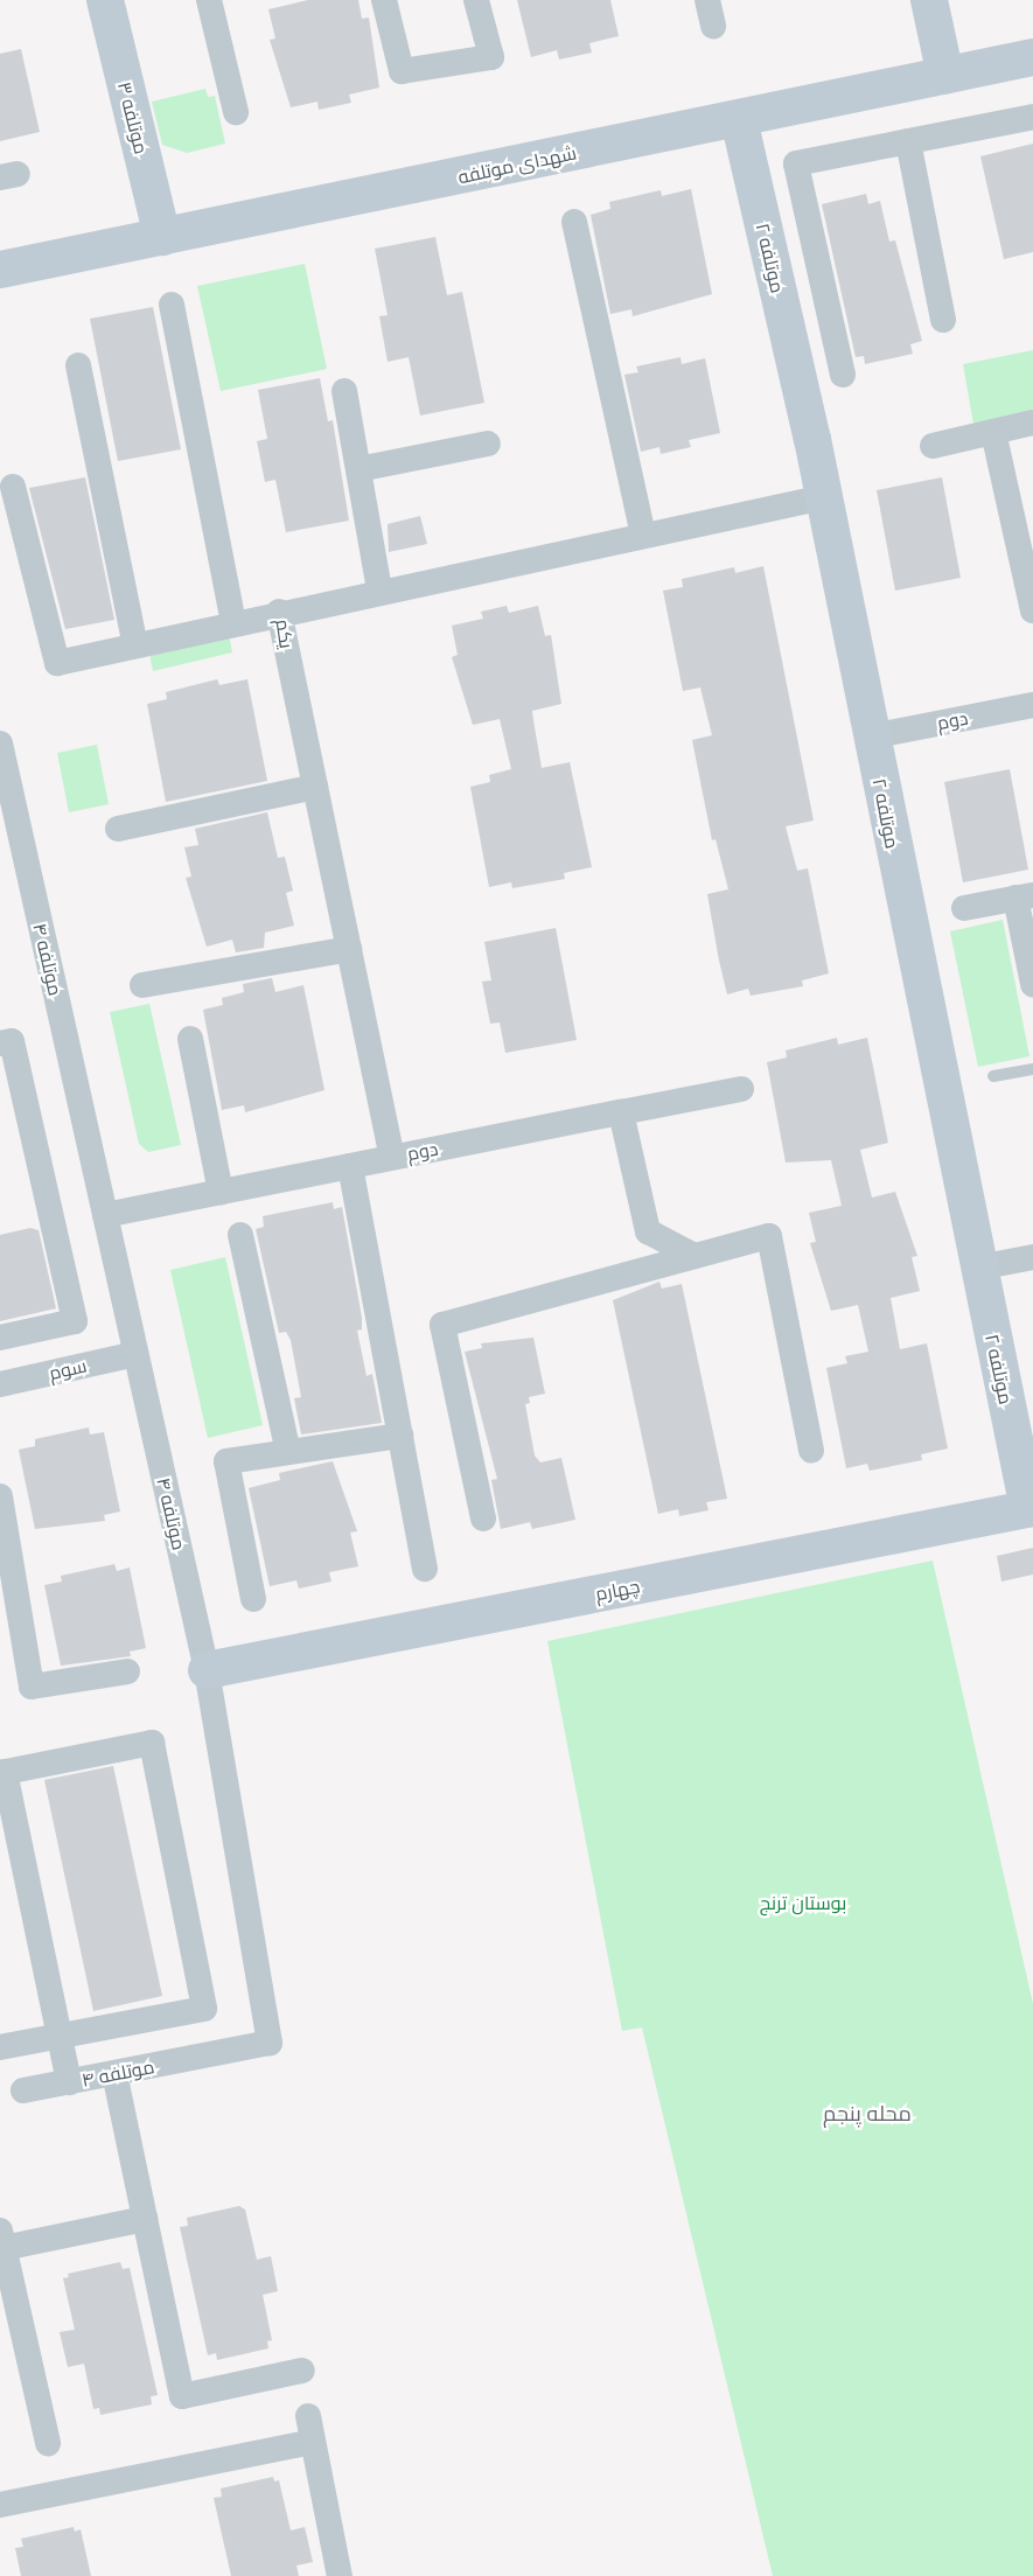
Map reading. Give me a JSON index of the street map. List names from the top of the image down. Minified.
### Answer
{"streets":{"street":["موتلفه ۳","شهدای موتلفه","موتلفه ۲","یکم","دوم","موتلفه ۴","سوم","چهارم"]},"crossings":[["موتلفه ۳","شهدای موتلفه"],["شهدای موتلفه","موتلفه ۲"],["موتلفه ۲","یکم"],["موتلفه ۲","دوم"],["موتلفه ۲","چهارم"],["یکم","دوم"],["دوم","موتلفه ۴"],["موتلفه ۴","سوم"],["موتلفه ۴","چهارم"]],"districts":["محله پنجم"],"parks":["بوستان ترنج"]}
